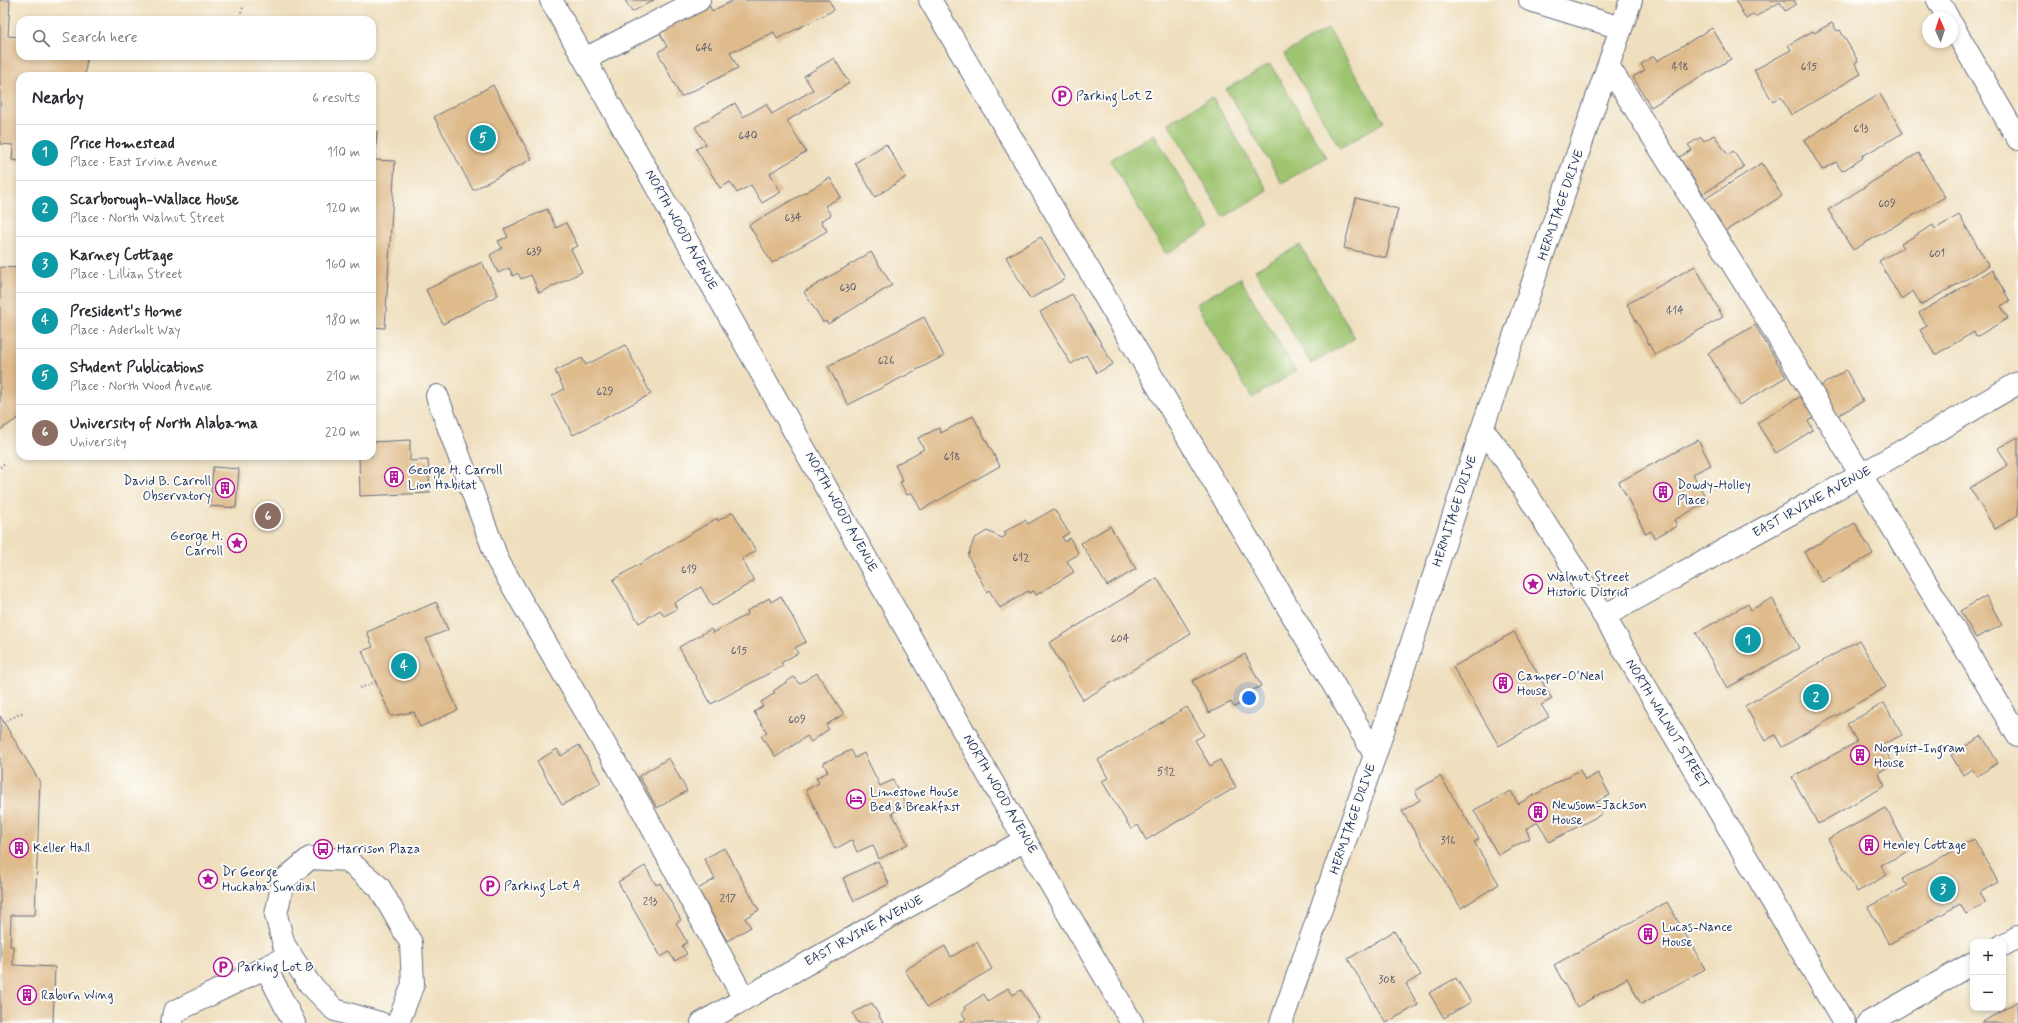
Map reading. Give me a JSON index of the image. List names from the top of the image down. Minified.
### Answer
{"streets":{"street":["HERMITAGE DRIVE","NORTH WOOD AVENUE","EAST IRVINE AVENUE","NORTH WALNUT STREET"]},"crossings":[["HERMITAGE DRIVE","NORTH WALNUT STREET"],["NORTH WOOD AVENUE","EAST IRVINE AVENUE"],["EAST IRVINE AVENUE","NORTH WALNUT STREET"]],"places":{"parking":["Parking Lot Z","Parking Lot A","Parking Lot B"],"building":["George H. Carroll Lion Habitat","David B. Carroll Observatory","Dowdy-Holley Place","Camper-O'Neal House","Norquist-Ingram House","Newsom-Jackson House","Henley Cottage","Keller Hall","Lucas-Nance House","Raburn Wing"],"place":["George H. Carroll","Walnut Street Historic District","Dr George Huckaba Sundial"],"hotel":["Limestone House Bed & Breakfast"],"bus stop":["Harrison Plaza"]},"house_numbers":["646","418","615","613","640","609","634","639","601","630","414","626","629","618","612","619","604","615","609","512","316","217","213","308"],"north":"top","page":{"search":"Search here","heading":["Nearby","6 results"],"pins":["5","6","1","4","2","3"],"list":[{"mark":"1","name":"Price Homestead","note":"Place · East Irvine Avenue","value":"110 m"},{"mark":"2","name":"Scarborough-Wallace House","note":"Place · North Walnut Street","value":"120 m"},{"mark":"3","name":"Karney Cottage","note":"Place · Lillian Street","value":"160 m"},{"mark":"4","name":"President's Home","note":"Place · Aderholt Way","value":"180 m"},{"mark":"5","name":"Student Publications","note":"Place · North Wood Avenue","value":"210 m"},{"mark":"6","name":"University of North Alabama","note":"University","value":"220 m"}],"map_buttons":["+","−"]}}
